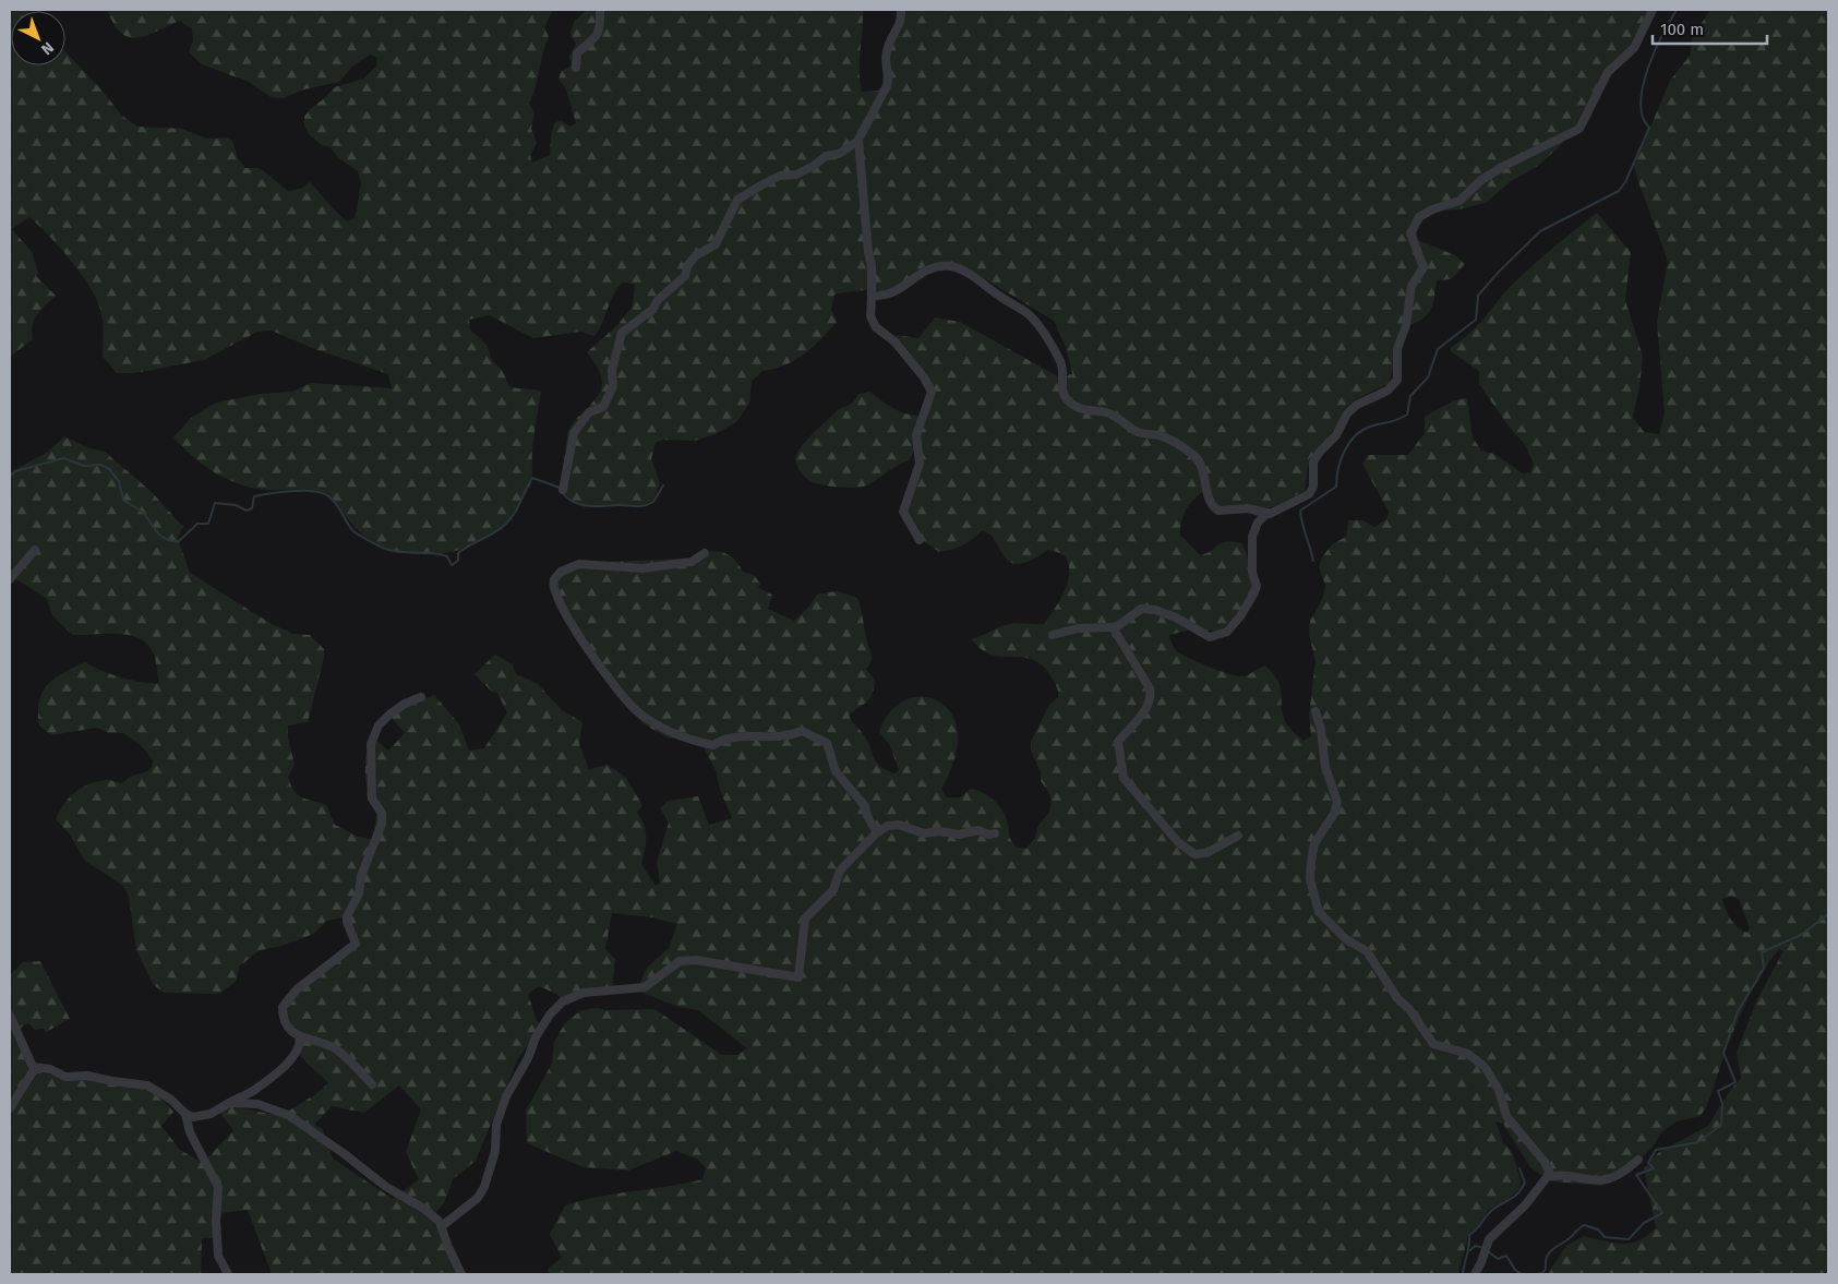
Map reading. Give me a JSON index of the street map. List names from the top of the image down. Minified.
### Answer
{"scale_bar":"100 m","north":"bottom right"}
